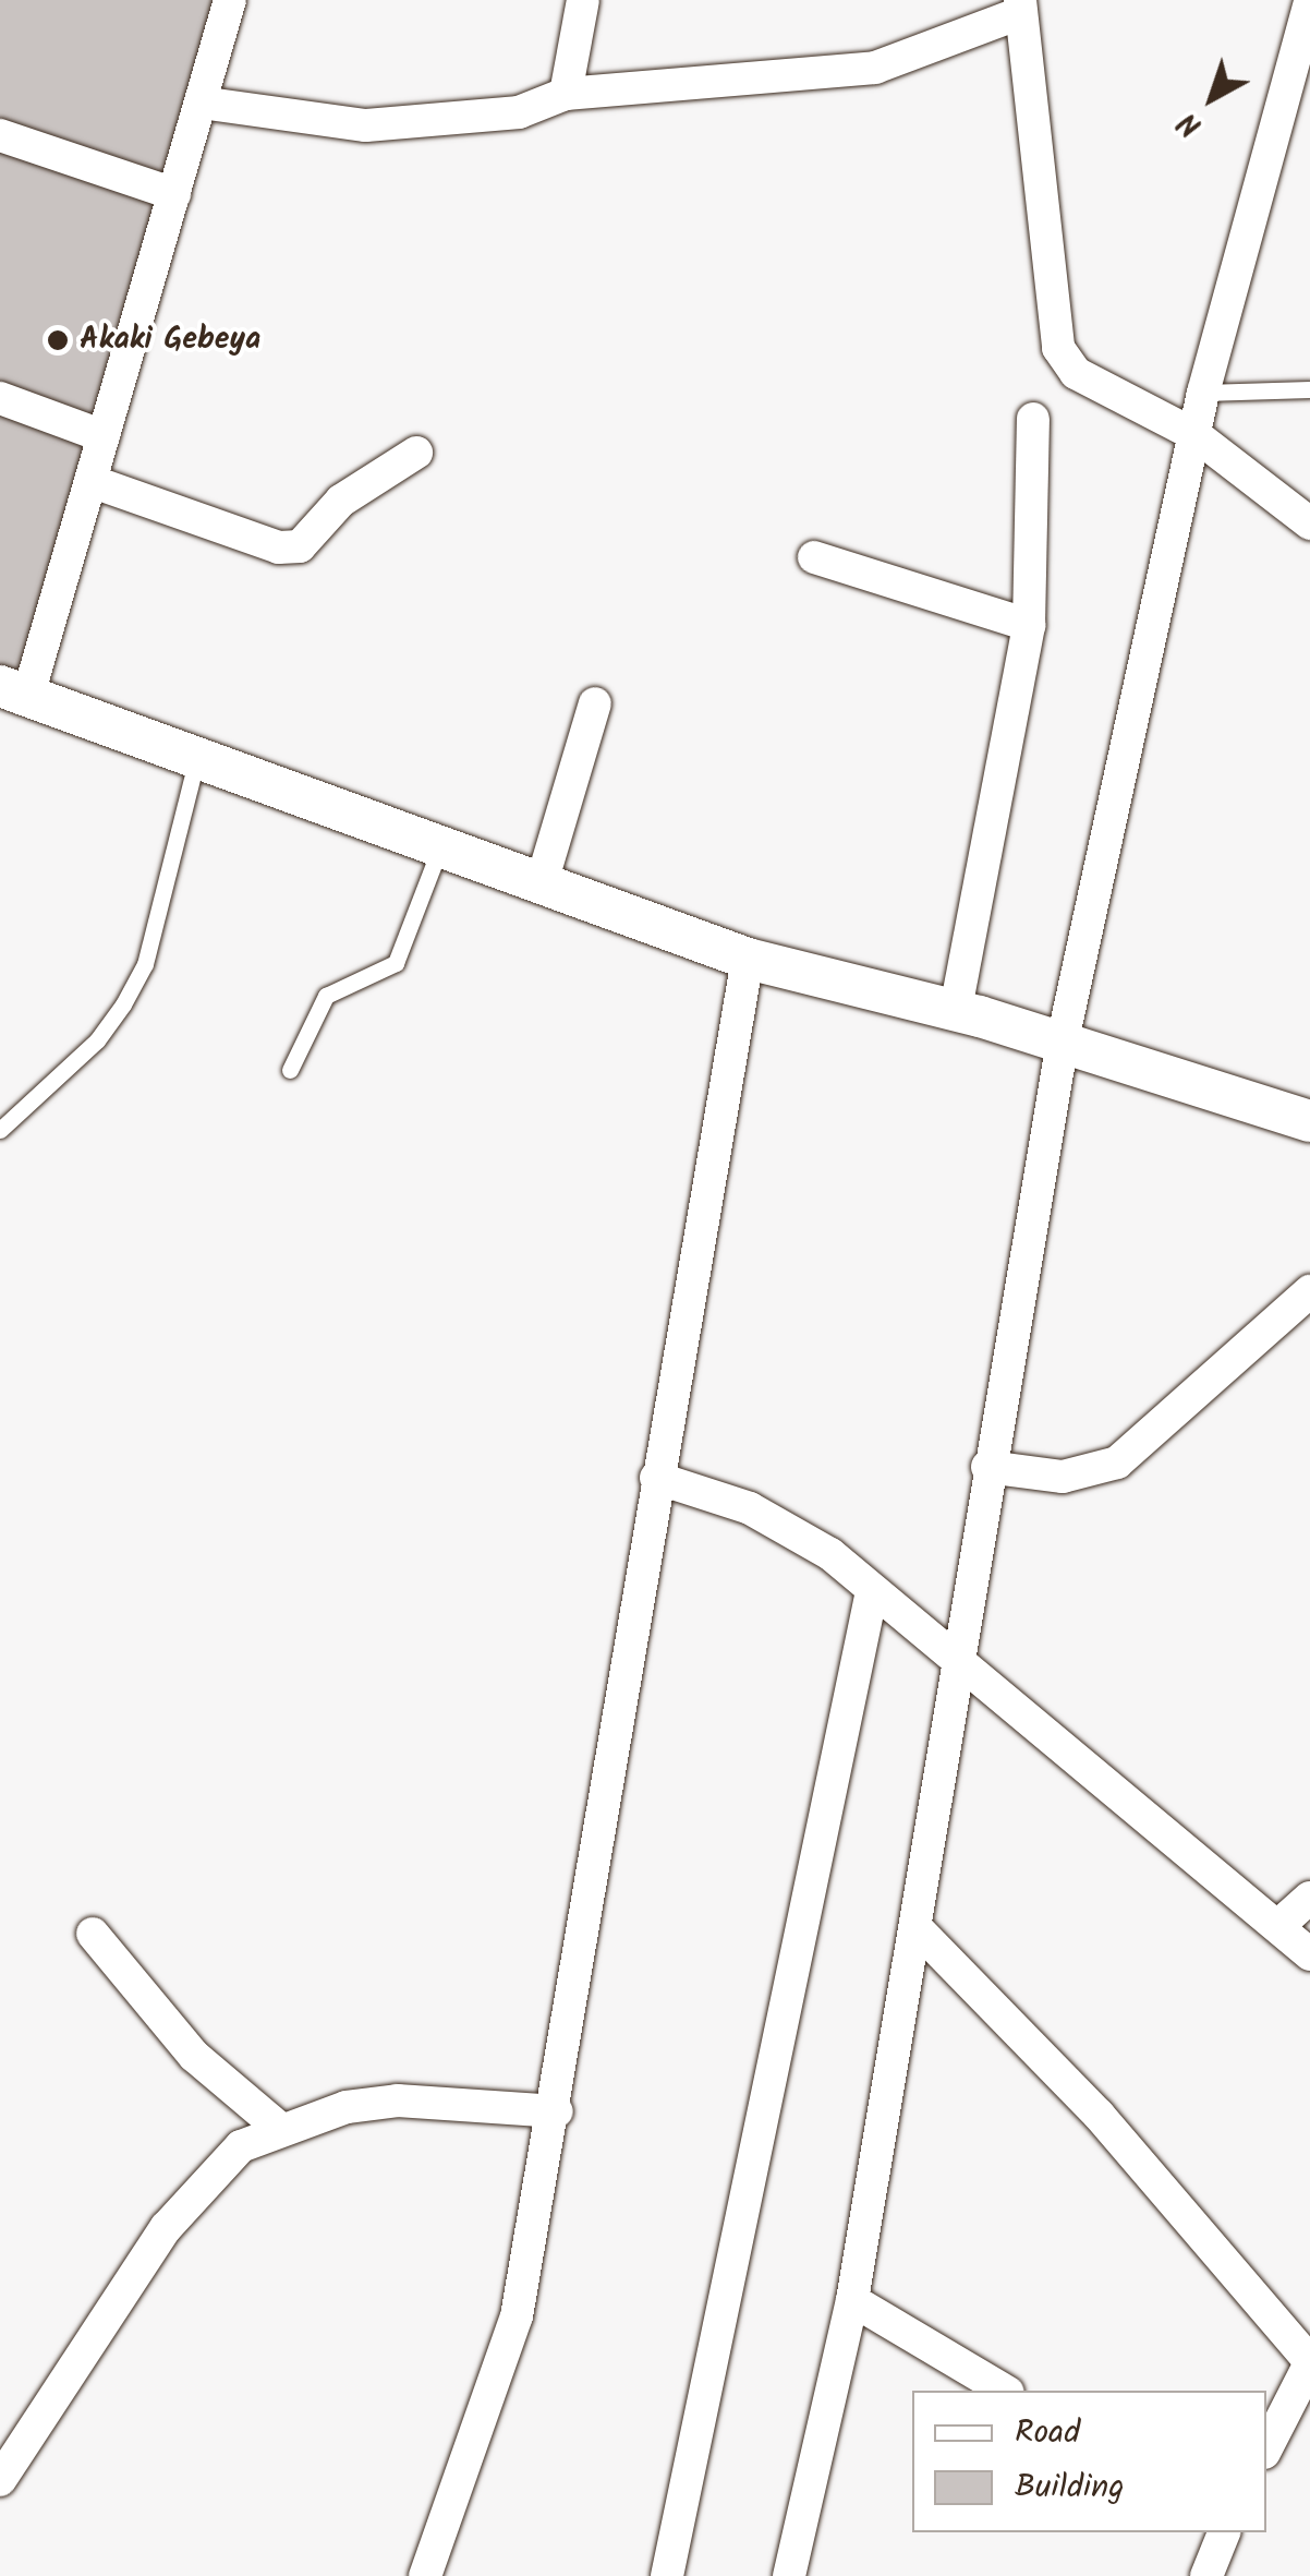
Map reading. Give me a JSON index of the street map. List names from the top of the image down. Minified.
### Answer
{"places":["Akaki Gebeya"],"legend":["Road","Building"],"north":"bottom left"}
